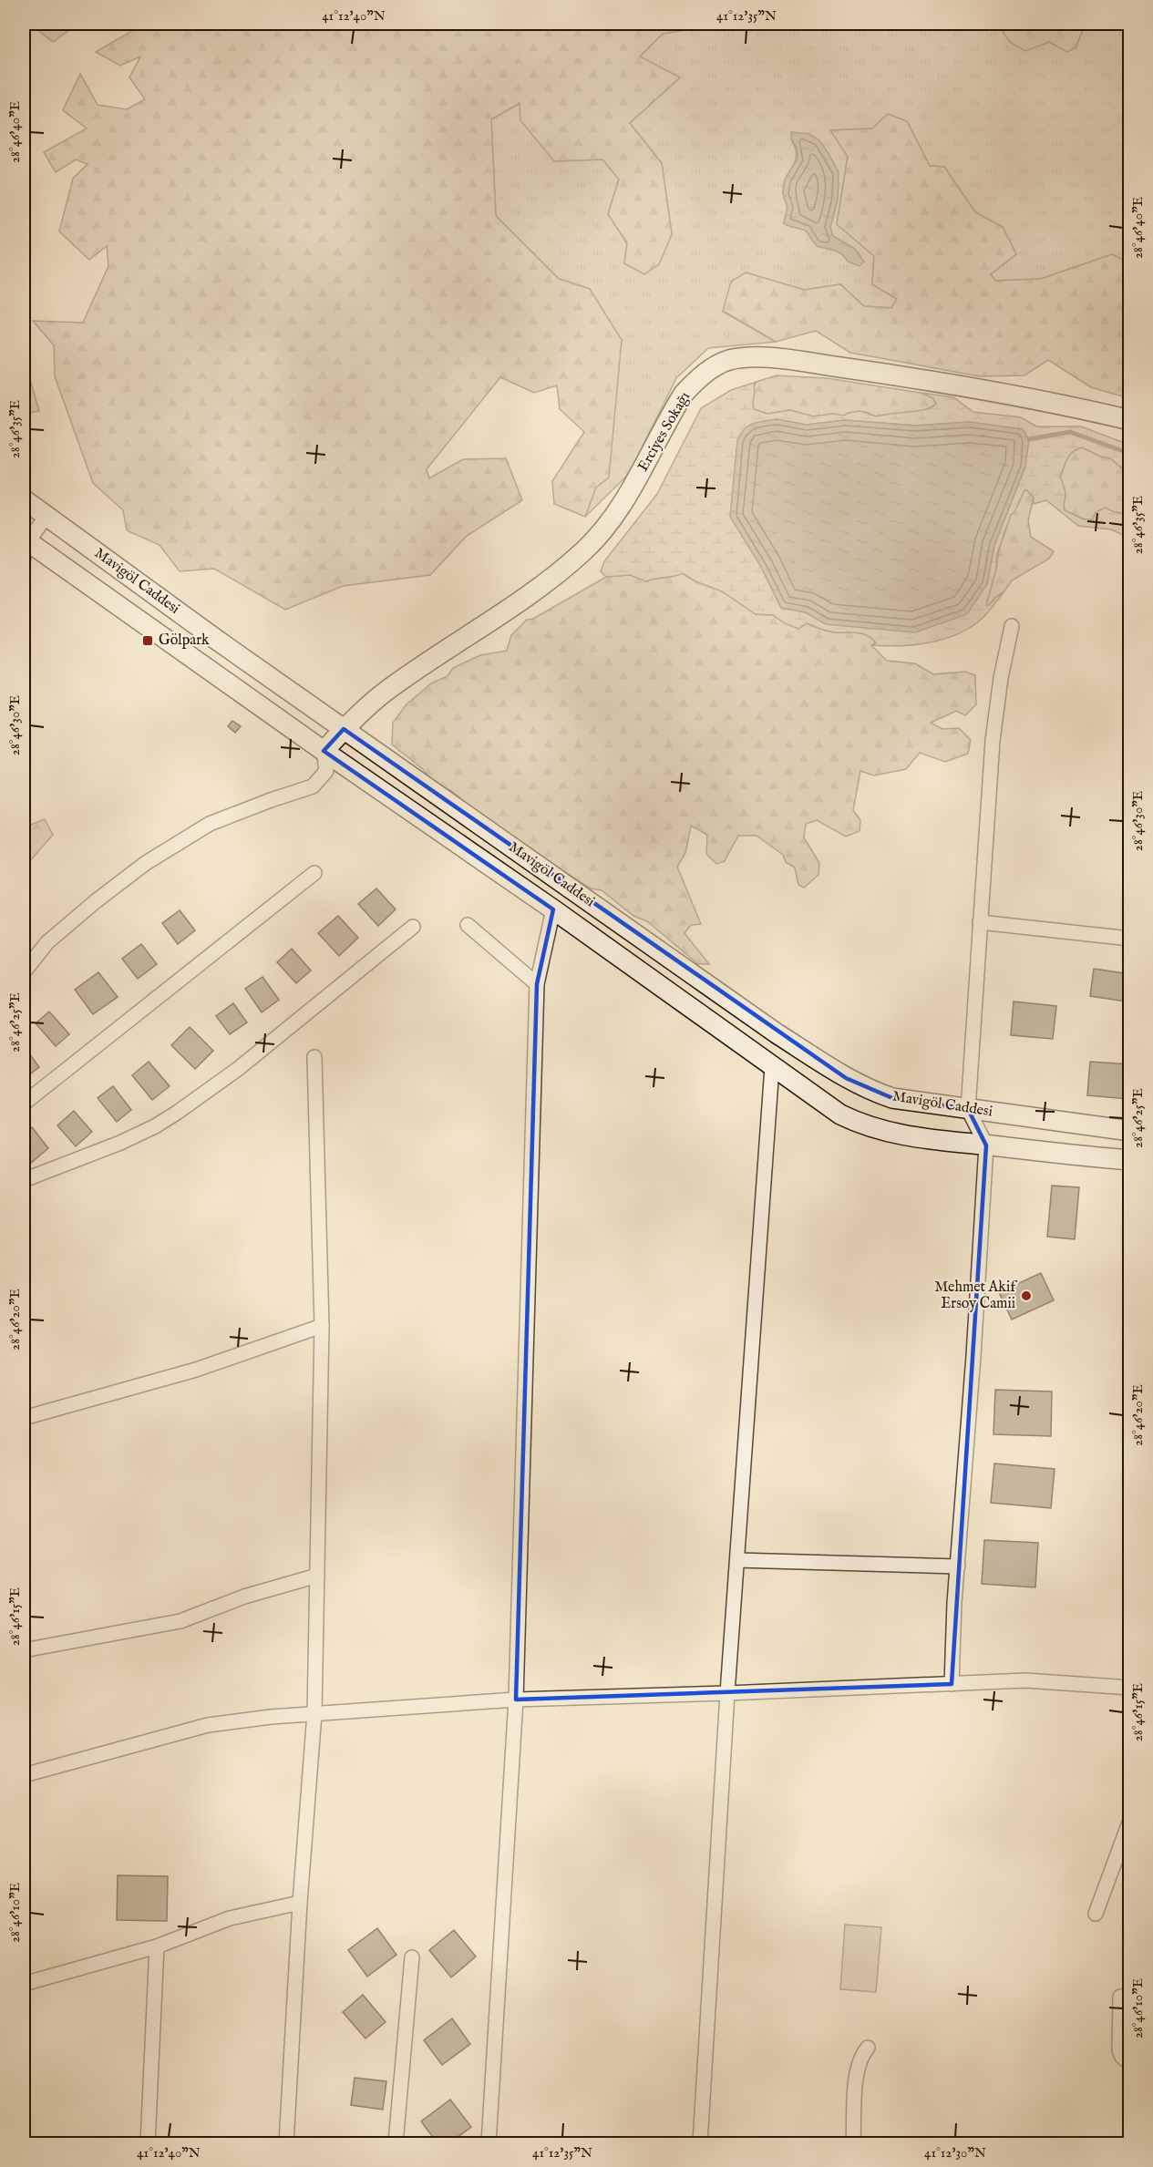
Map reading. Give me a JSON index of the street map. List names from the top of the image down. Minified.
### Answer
{"streets":{"main road":["Erciyes Sokağı","Mavigöl Caddesi"]},"crossings":[["Erciyes Sokağı","Mavigöl Caddesi"]],"places":{"transit":["Gölpark"],"other":["Mehmet Akif Ersoy Camii"]},"coordinates":["41°12'40\"N","41°12'35\"N","28°46'40\"E","28°46'35\"E","28°46'30\"E","28°46'25\"E","28°46'20\"E","28°46'15\"E","28°46'10\"E","41°12'30\"N"]}
